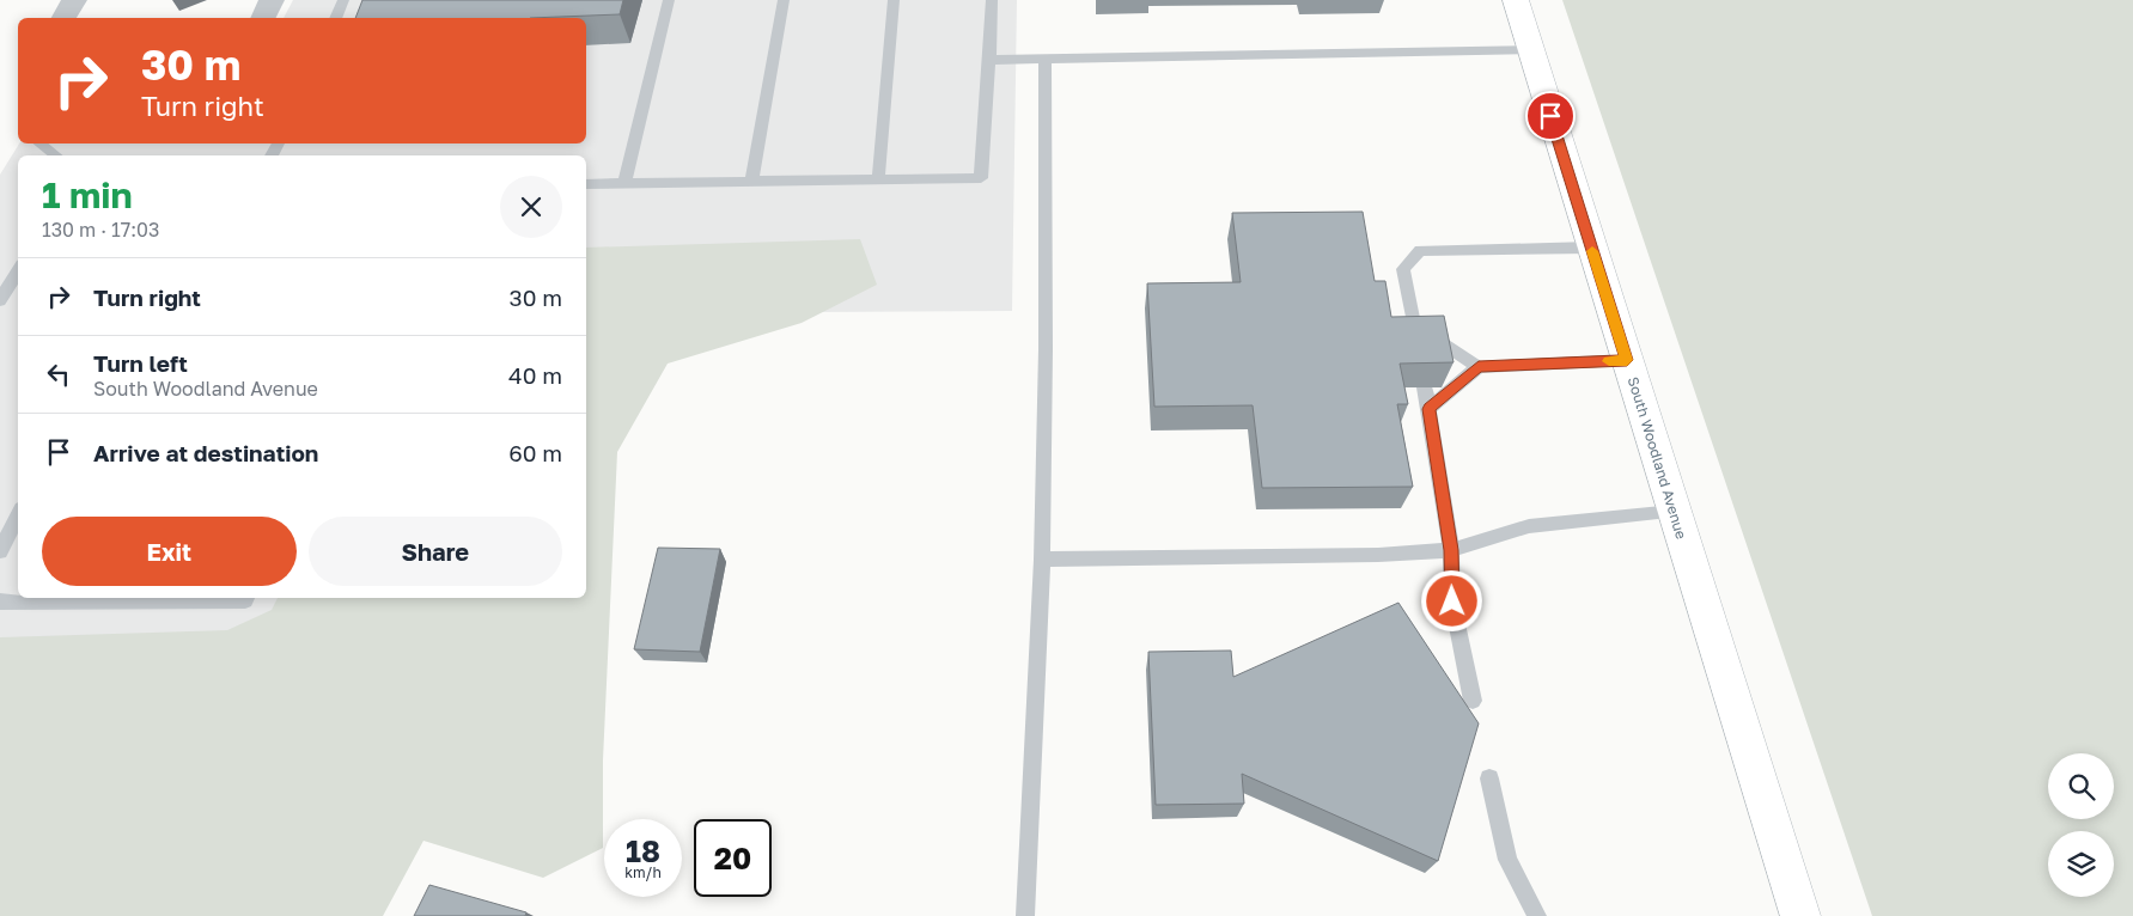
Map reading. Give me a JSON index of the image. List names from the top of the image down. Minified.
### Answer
{"streets":{"street":["South Woodland Avenue"]},"page":{"turn":["30 m","Turn right"],"heading":["1 min","130 m · 17:03"],"list":[{"name":"Turn right","value":"30 m"},{"name":"Turn left","note":"South Woodland Avenue","value":"40 m"},{"name":"Arrive at destination","value":"60 m"}],"buttons":["Exit","Share"],"speed":"18 km/h","limit":"20"}}
